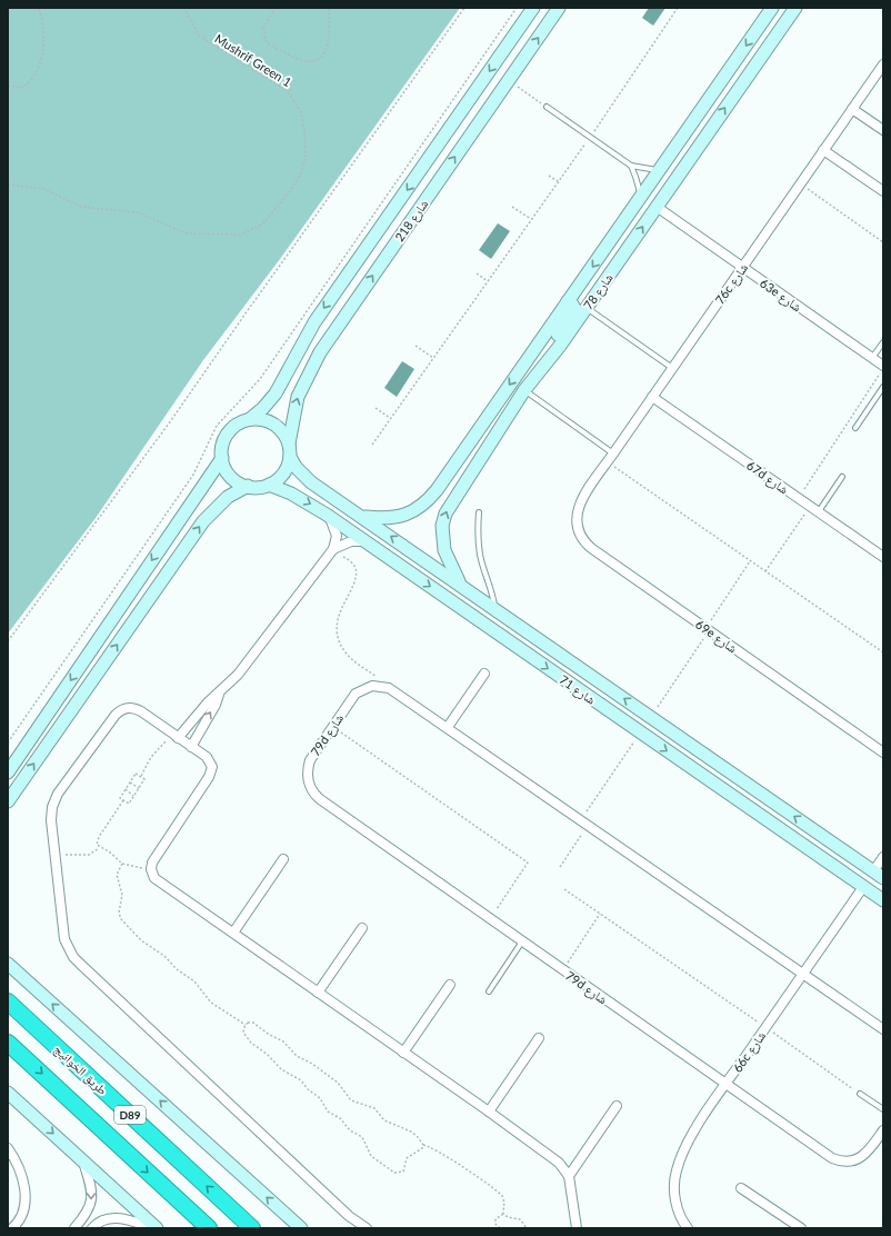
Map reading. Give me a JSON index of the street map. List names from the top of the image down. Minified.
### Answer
{"streets":{"highway":["طريق الخوانيج","D89"],"street":["شارع 218","76c شارع","شارع 78","63e شارع","67d شارع","69e شارع","شارع 71","79d شارع","66c شارع"],"path":["Mushrif Green 1"]},"crossings":[["شارع 218","شارع 71"],["76c شارع","63e شارع"],["76c شارع","67d شارع"],["76c شارع","69e شارع"],["شارع 78","63e شارع"],["شارع 78","شارع 71"],["شارع 71","66c شارع"],["79d شارع","66c شارع"]]}
